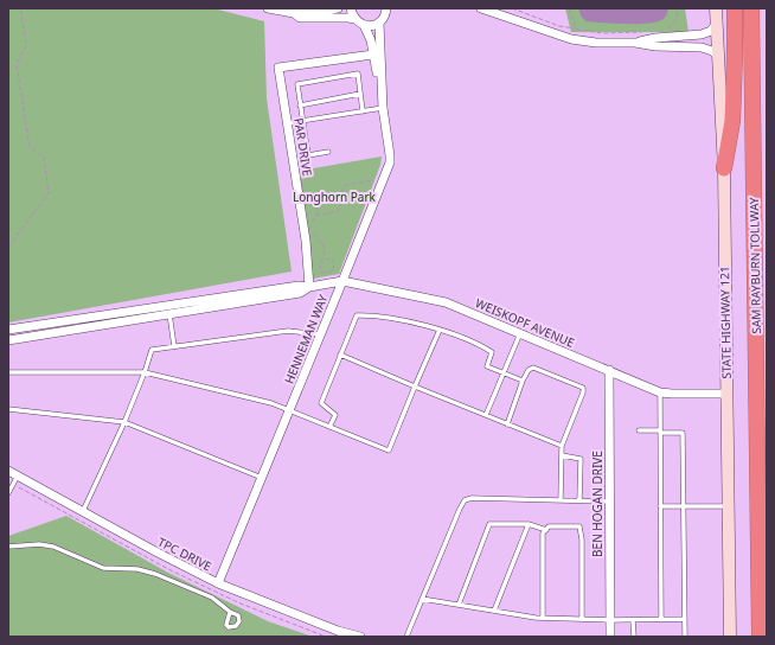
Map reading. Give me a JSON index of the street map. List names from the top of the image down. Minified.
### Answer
{"streets":{"highway":["SAM RAYBURN TOLLWAY"],"main road":["STATE HIGHWAY 121"],"street":["PAR DRIVE","WEISKOPF AVENUE","HENNEMAN WAY","BEN HOGAN DRIVE","TPC DRIVE"]},"crossings":[["PAR DRIVE","WEISKOPF AVENUE"],["PAR DRIVE","HENNEMAN WAY"],["WEISKOPF AVENUE","STATE HIGHWAY 121"],["WEISKOPF AVENUE","HENNEMAN WAY"],["WEISKOPF AVENUE","BEN HOGAN DRIVE"],["HENNEMAN WAY","TPC DRIVE"]],"parks":["Longhorn Park"]}
